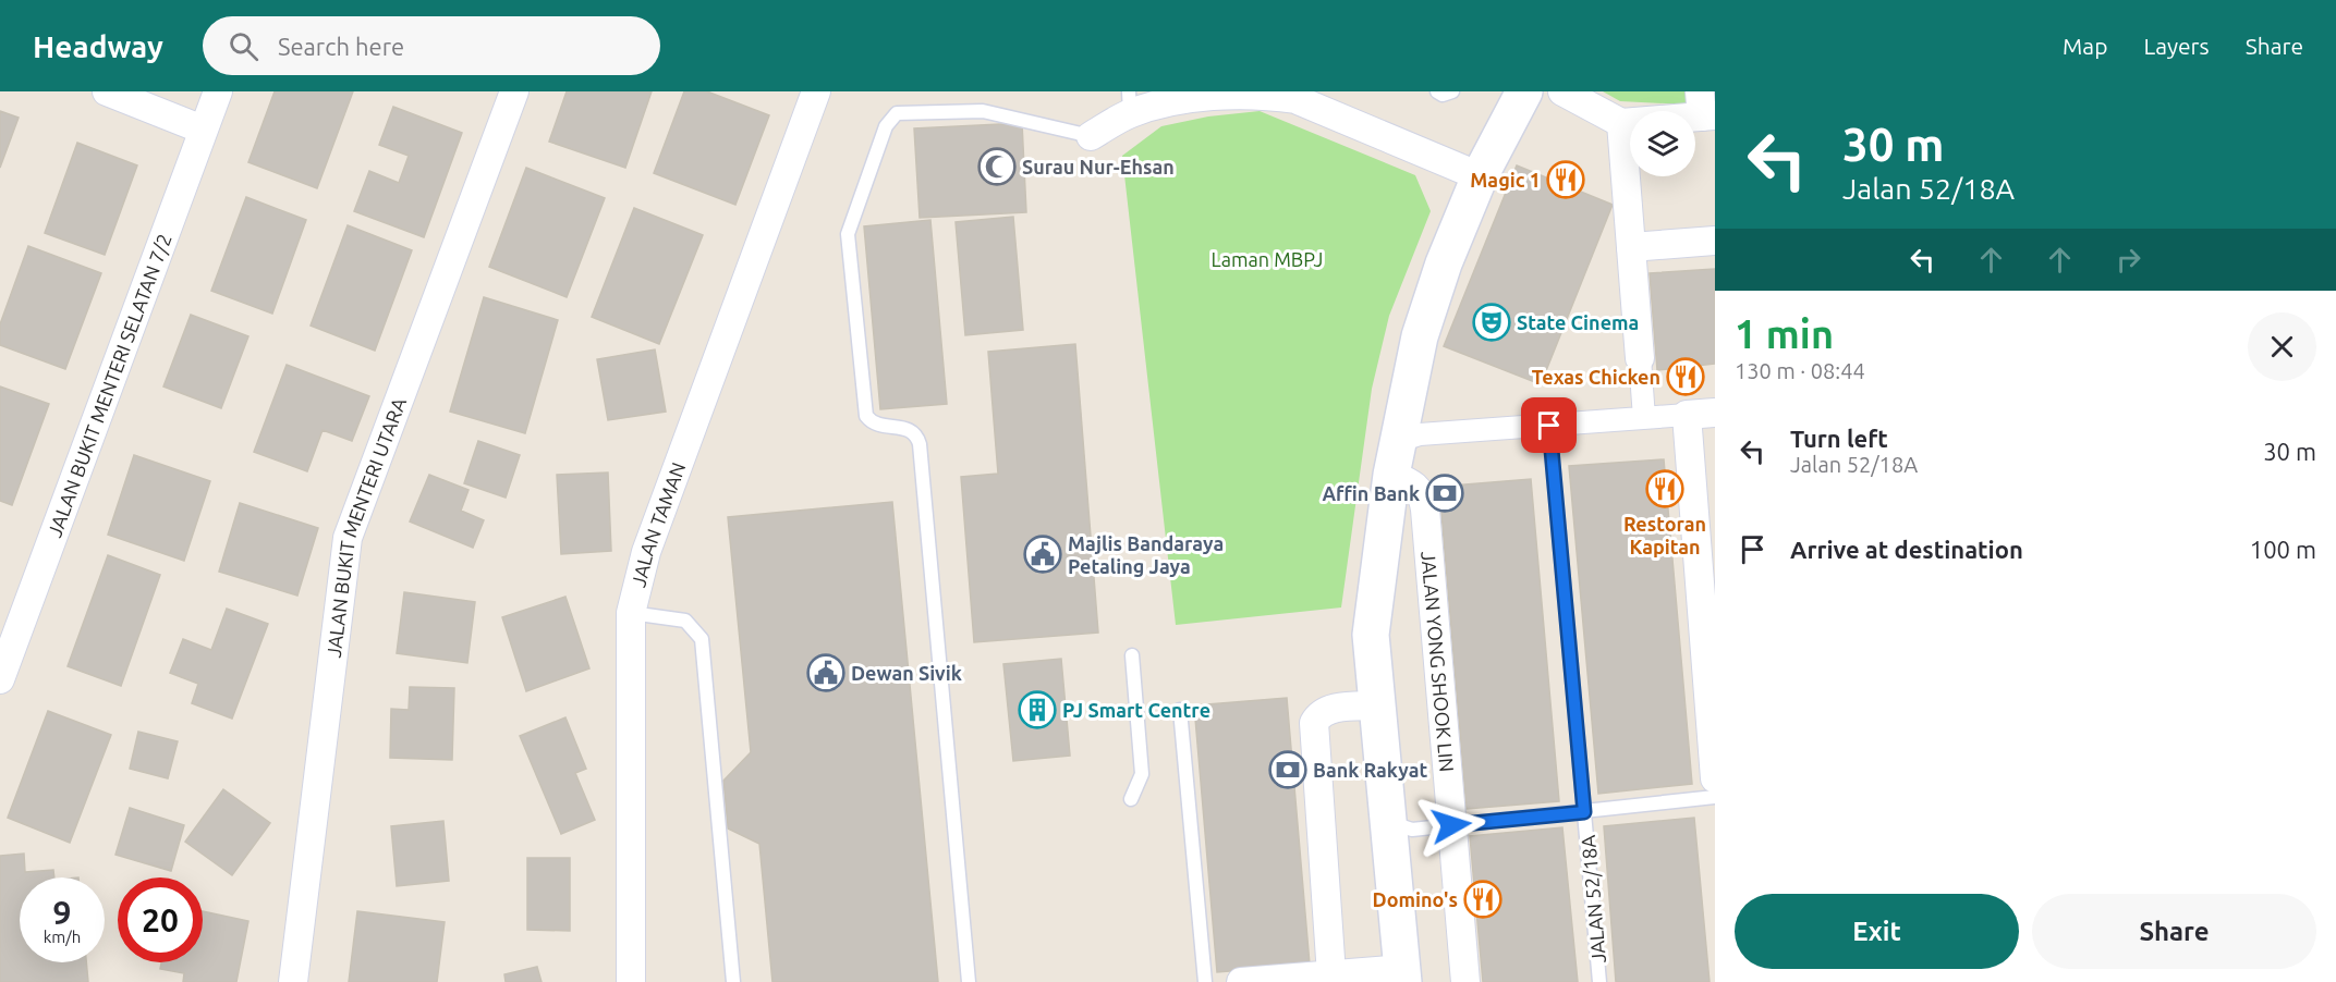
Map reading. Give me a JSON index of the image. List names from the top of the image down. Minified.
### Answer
{"streets":{"street":["JALAN BUKIT MENTERI SELATAN 7/2","JALAN TAMAN","JALAN BUKIT MENTERI UTARA","JALAN YONG SHOOK LIN"],"lane":["JALAN 52/18A"]},"parks":["Laman MBPJ"],"places":{"mosque":["Surau Nur-Ehsan"],"restaurant":["Magic 1","Texas Chicken","Restoran Kapitan","Domino's"],"theatre":["State Cinema"],"bank":["Affin Bank","Bank Rakyat"],"public building":["Majlis Bandaraya Petaling Jaya","Dewan Sivik"],"building":["PJ Smart Centre"]},"page":{"header":"Headway","search":"Search here","nav":["Map","Layers","Share"],"turn":["30 m","Jalan 52/18A"],"heading":["1 min","130 m · 08:44"],"list":[{"name":"Turn left","note":"Jalan 52/18A","value":"30 m"},{"name":"Arrive at destination","value":"100 m"}],"speed":"9 km/h","limit":"20","buttons":["Exit","Share"]}}
